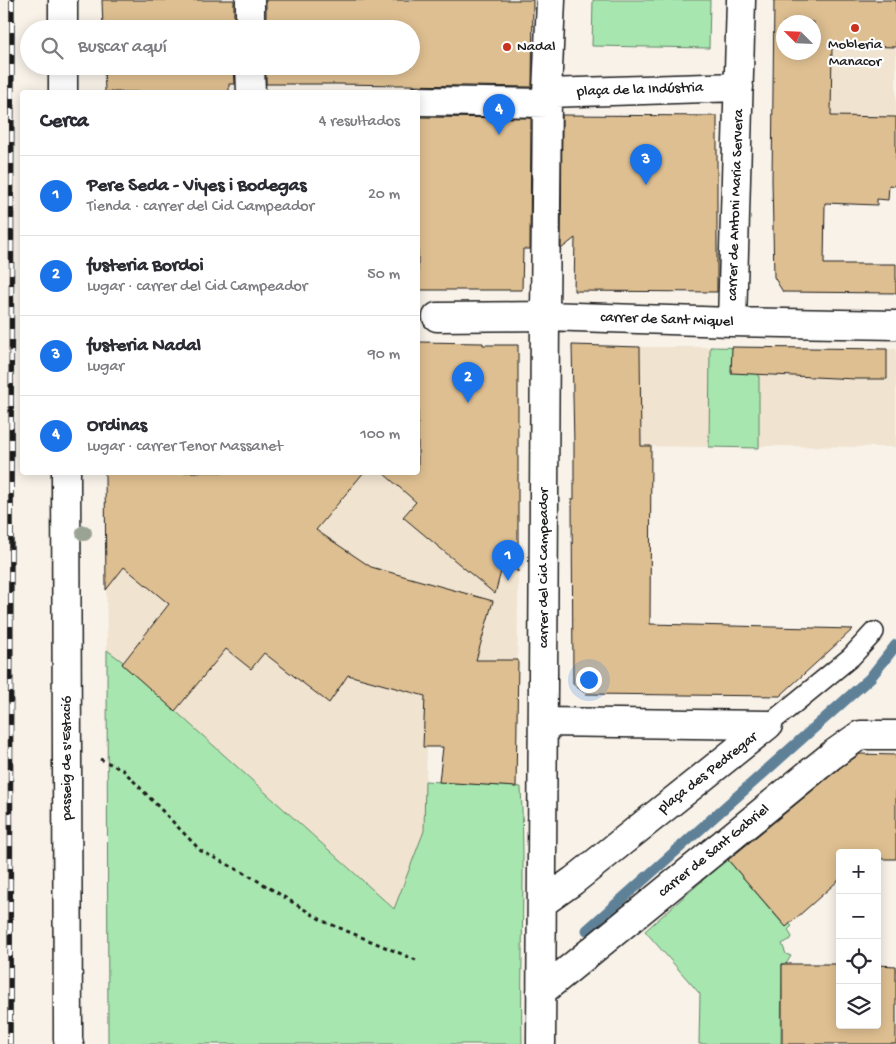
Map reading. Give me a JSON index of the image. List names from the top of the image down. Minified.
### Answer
{"streets":{"street":["plaça de la Indústria","carrer de Antoni Maria Servera","carrer de Sant Miquel","carrer del Cid Campeador","passeig de s'Estació","plaça des Pedregar","carrer de Sant Gabriel"]},"crossings":[["plaça de la Indústria","carrer de Antoni Maria Servera"],["plaça de la Indústria","carrer del Cid Campeador"],["carrer de Antoni Maria Servera","carrer de Sant Miquel"],["carrer de Sant Miquel","carrer del Cid Campeador"],["carrer del Cid Campeador","plaça des Pedregar"],["carrer del Cid Campeador","carrer de Sant Gabriel"]],"places":["Mobleria Manacor","Nadal"],"north":"top left","page":{"search":"Buscar aquí","heading":["Cerca","4 resultados"],"pins":["4","3","2","1"],"list":[{"mark":"1","name":"Pere Seda - Viyes i Bodegas","note":"Tienda · carrer del Cid Campeador","value":"20 m"},{"mark":"2","name":"fusteria Bordoi","note":"Lugar · carrer del Cid Campeador","value":"50 m"},{"mark":"3","name":"fusteria Nadal","note":"Lugar","value":"90 m"},{"mark":"4","name":"Ordinas","note":"Lugar · carrer Tenor Massanet","value":"100 m"}],"map_buttons":["+","−"]}}
